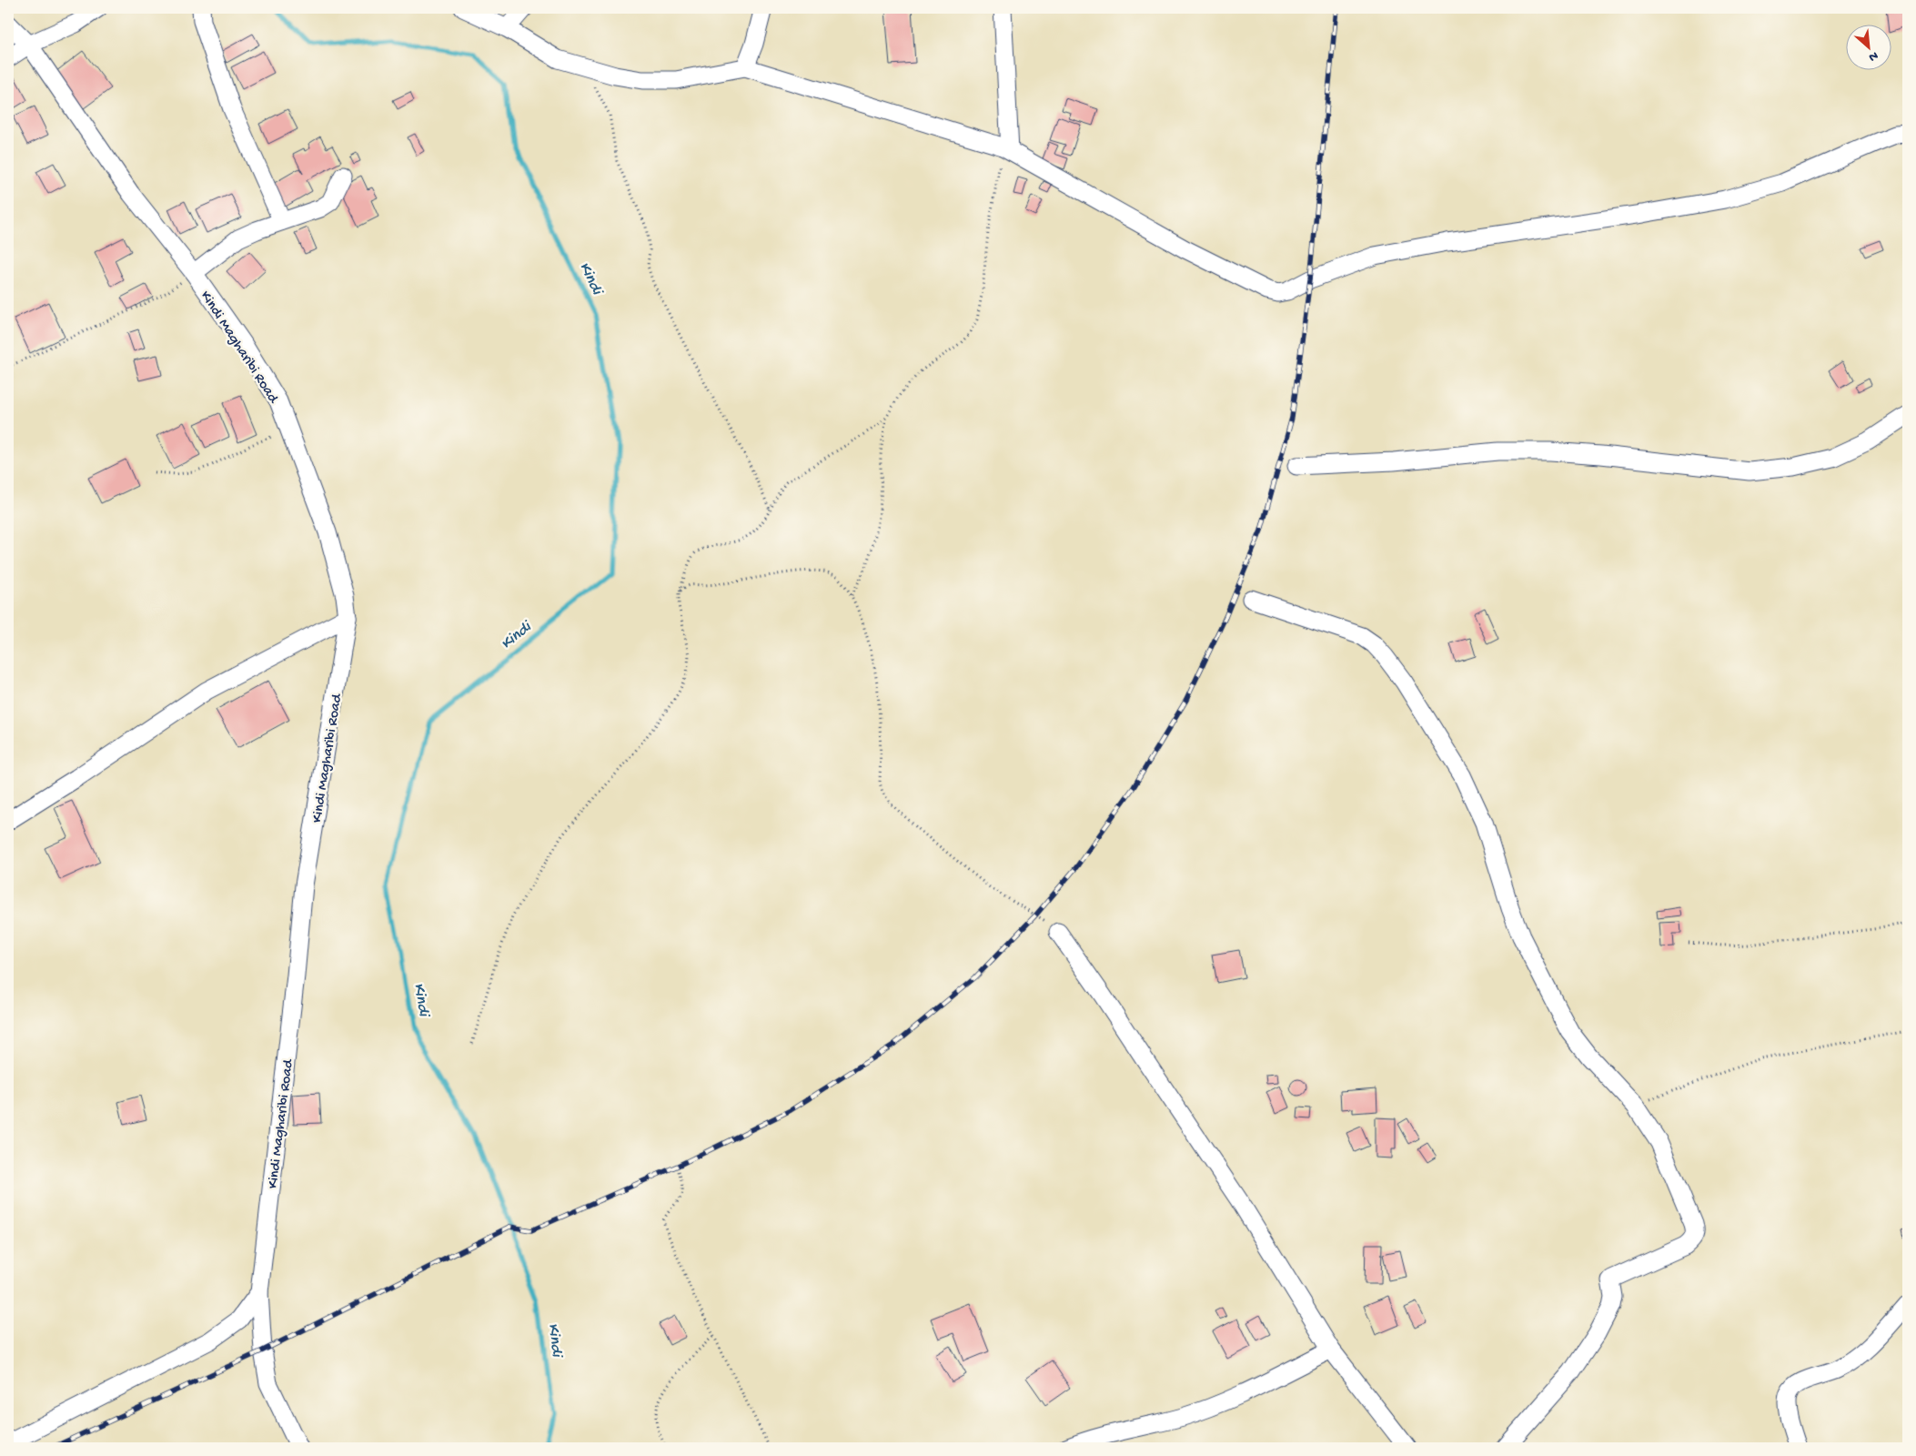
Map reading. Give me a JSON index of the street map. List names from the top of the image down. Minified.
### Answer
{"streets":{"street":["Kindi Magharibi Road"]},"water":["Kindi"],"north":"bottom right"}
